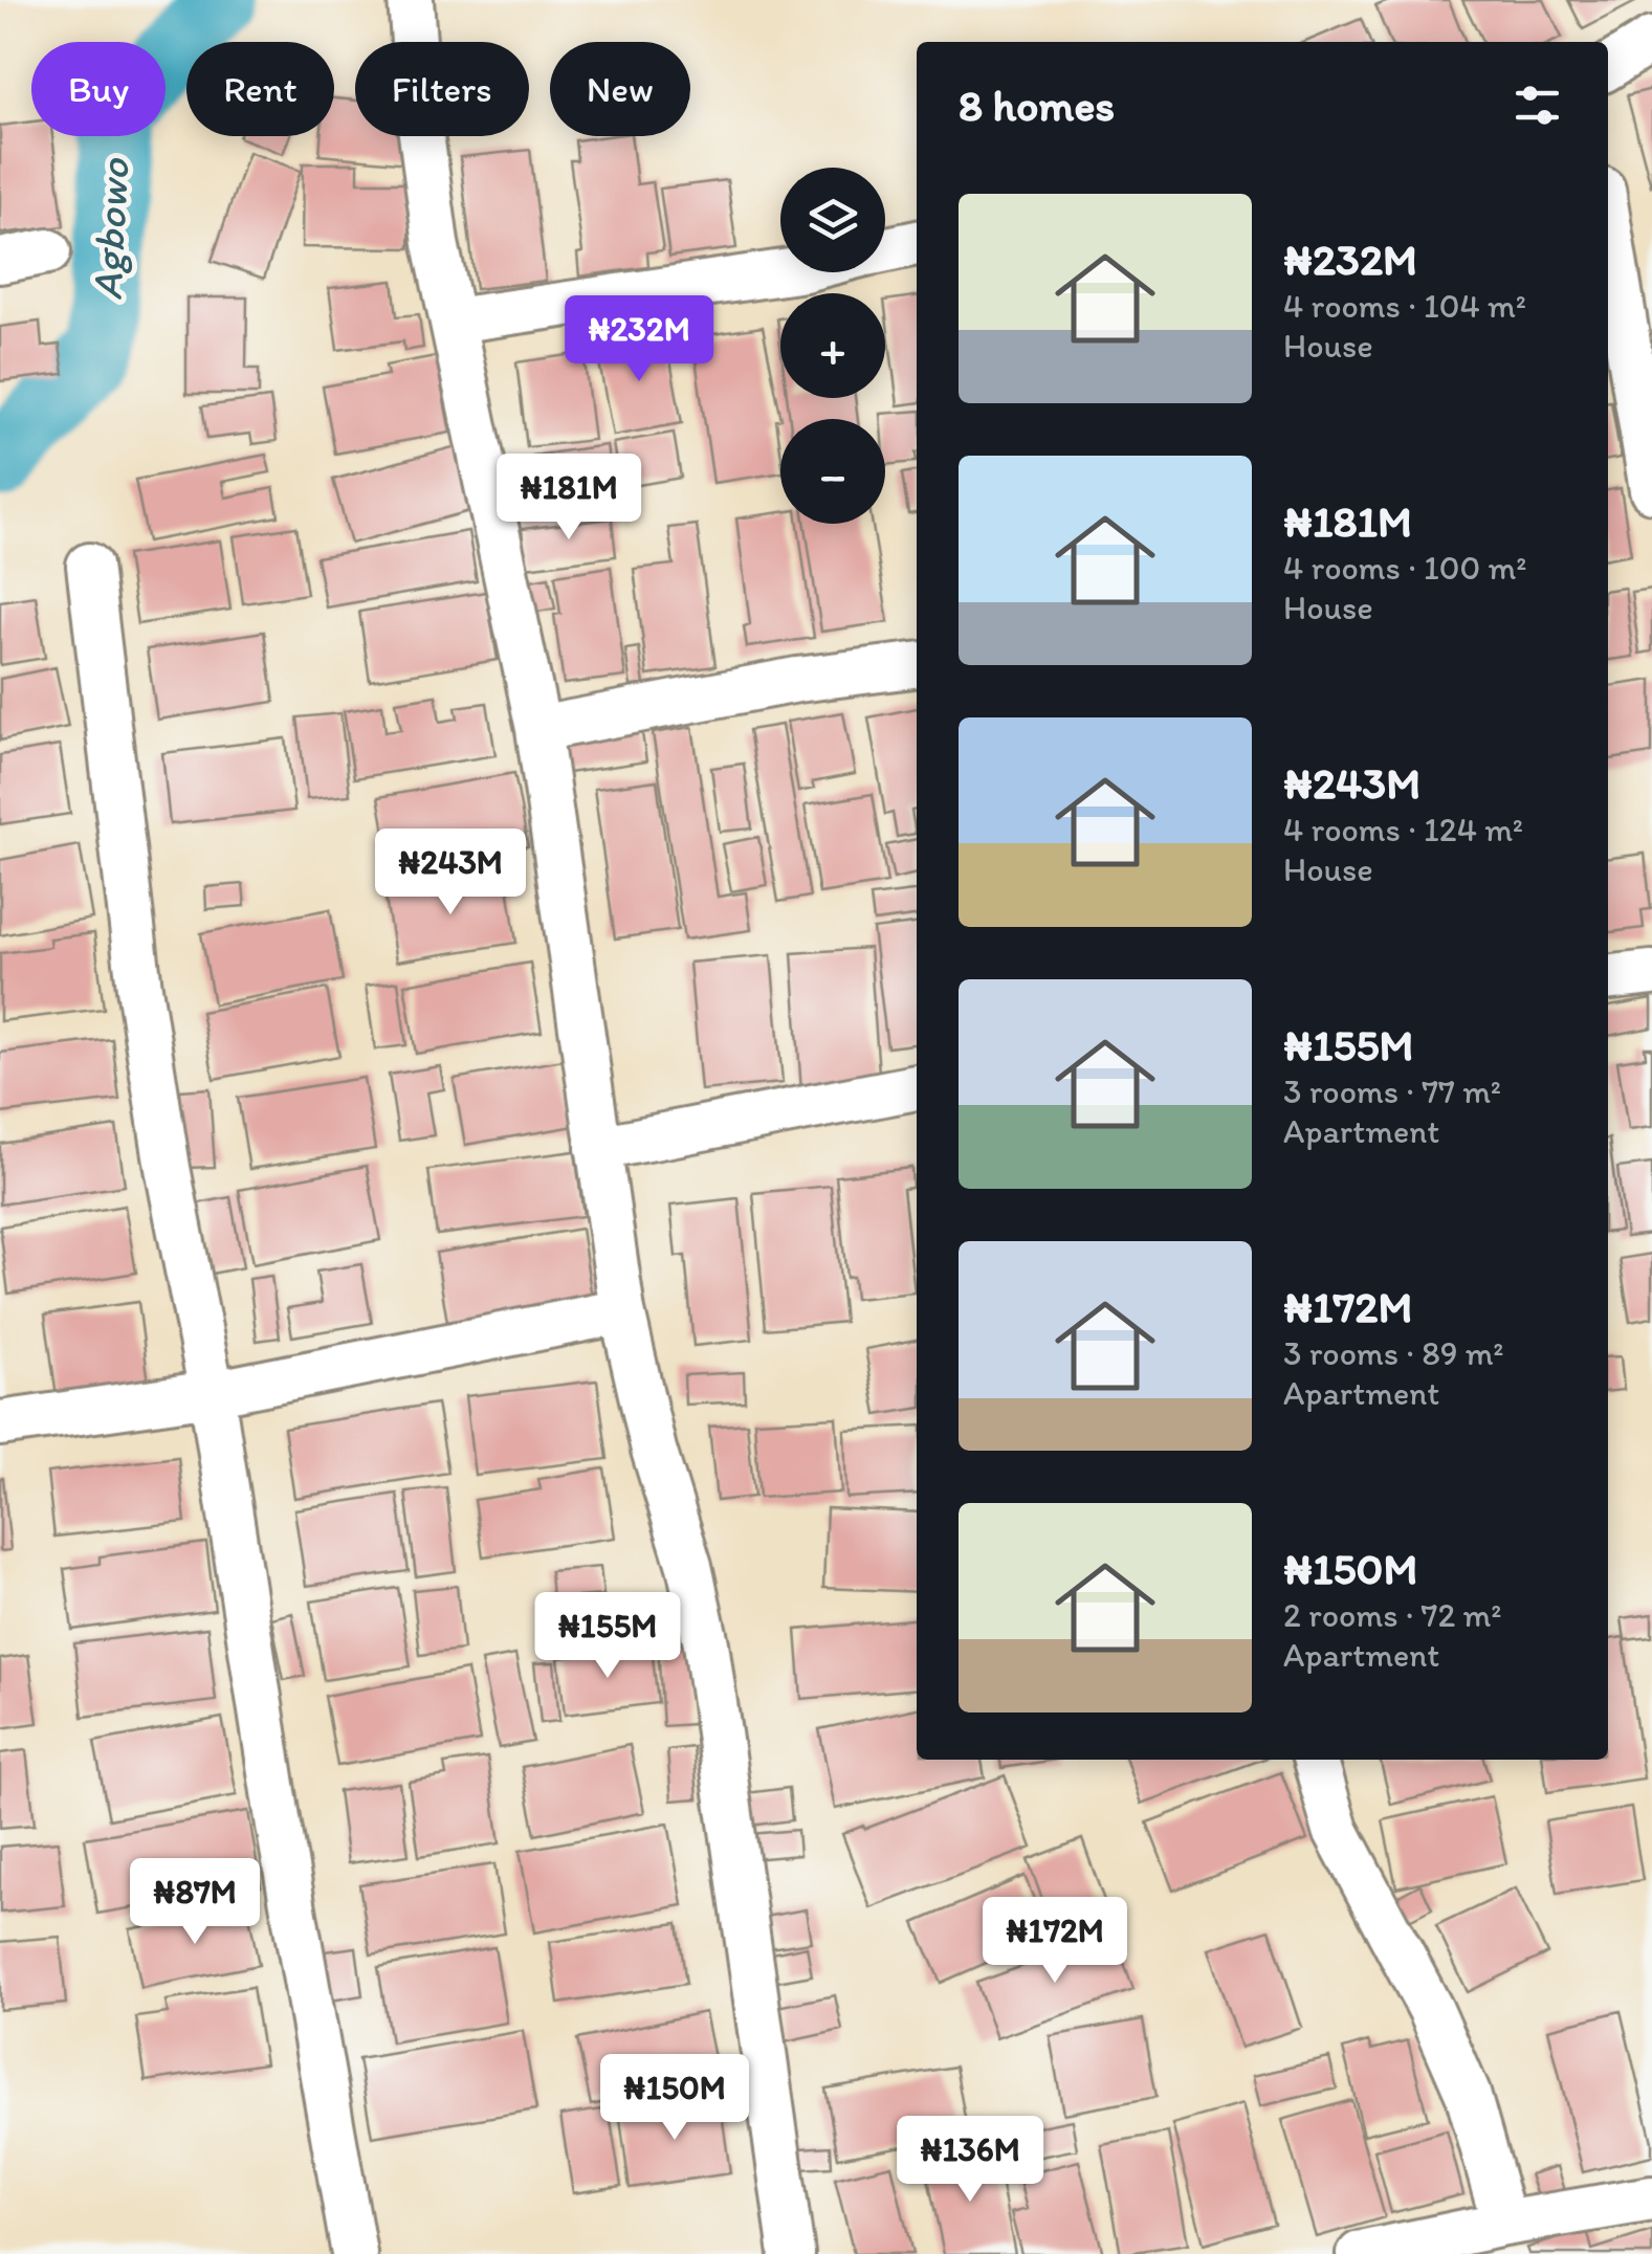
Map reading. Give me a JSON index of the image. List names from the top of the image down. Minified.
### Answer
{"water":["Agbowo"],"page":{"chip":["Buy","Rent","Filters","New"],"heading":"8 homes","map_buttons":["+","−"],"list":[{"name":"₦232M","note":"4 rooms · 104 m² · House"},{"name":"₦181M","note":"4 rooms · 100 m² · House"},{"name":"₦243M","note":"4 rooms · 124 m² · House"},{"name":"₦155M","note":"3 rooms · 77 m² · Apartment"},{"name":"₦172M","note":"3 rooms · 89 m² · Apartment"},{"name":"₦150M","note":"2 rooms · 72 m² · Apartment"}],"price":["₦232M","₦181M","₦243M","₦155M","₦87M","₦172M","₦150M","₦136M"]}}
